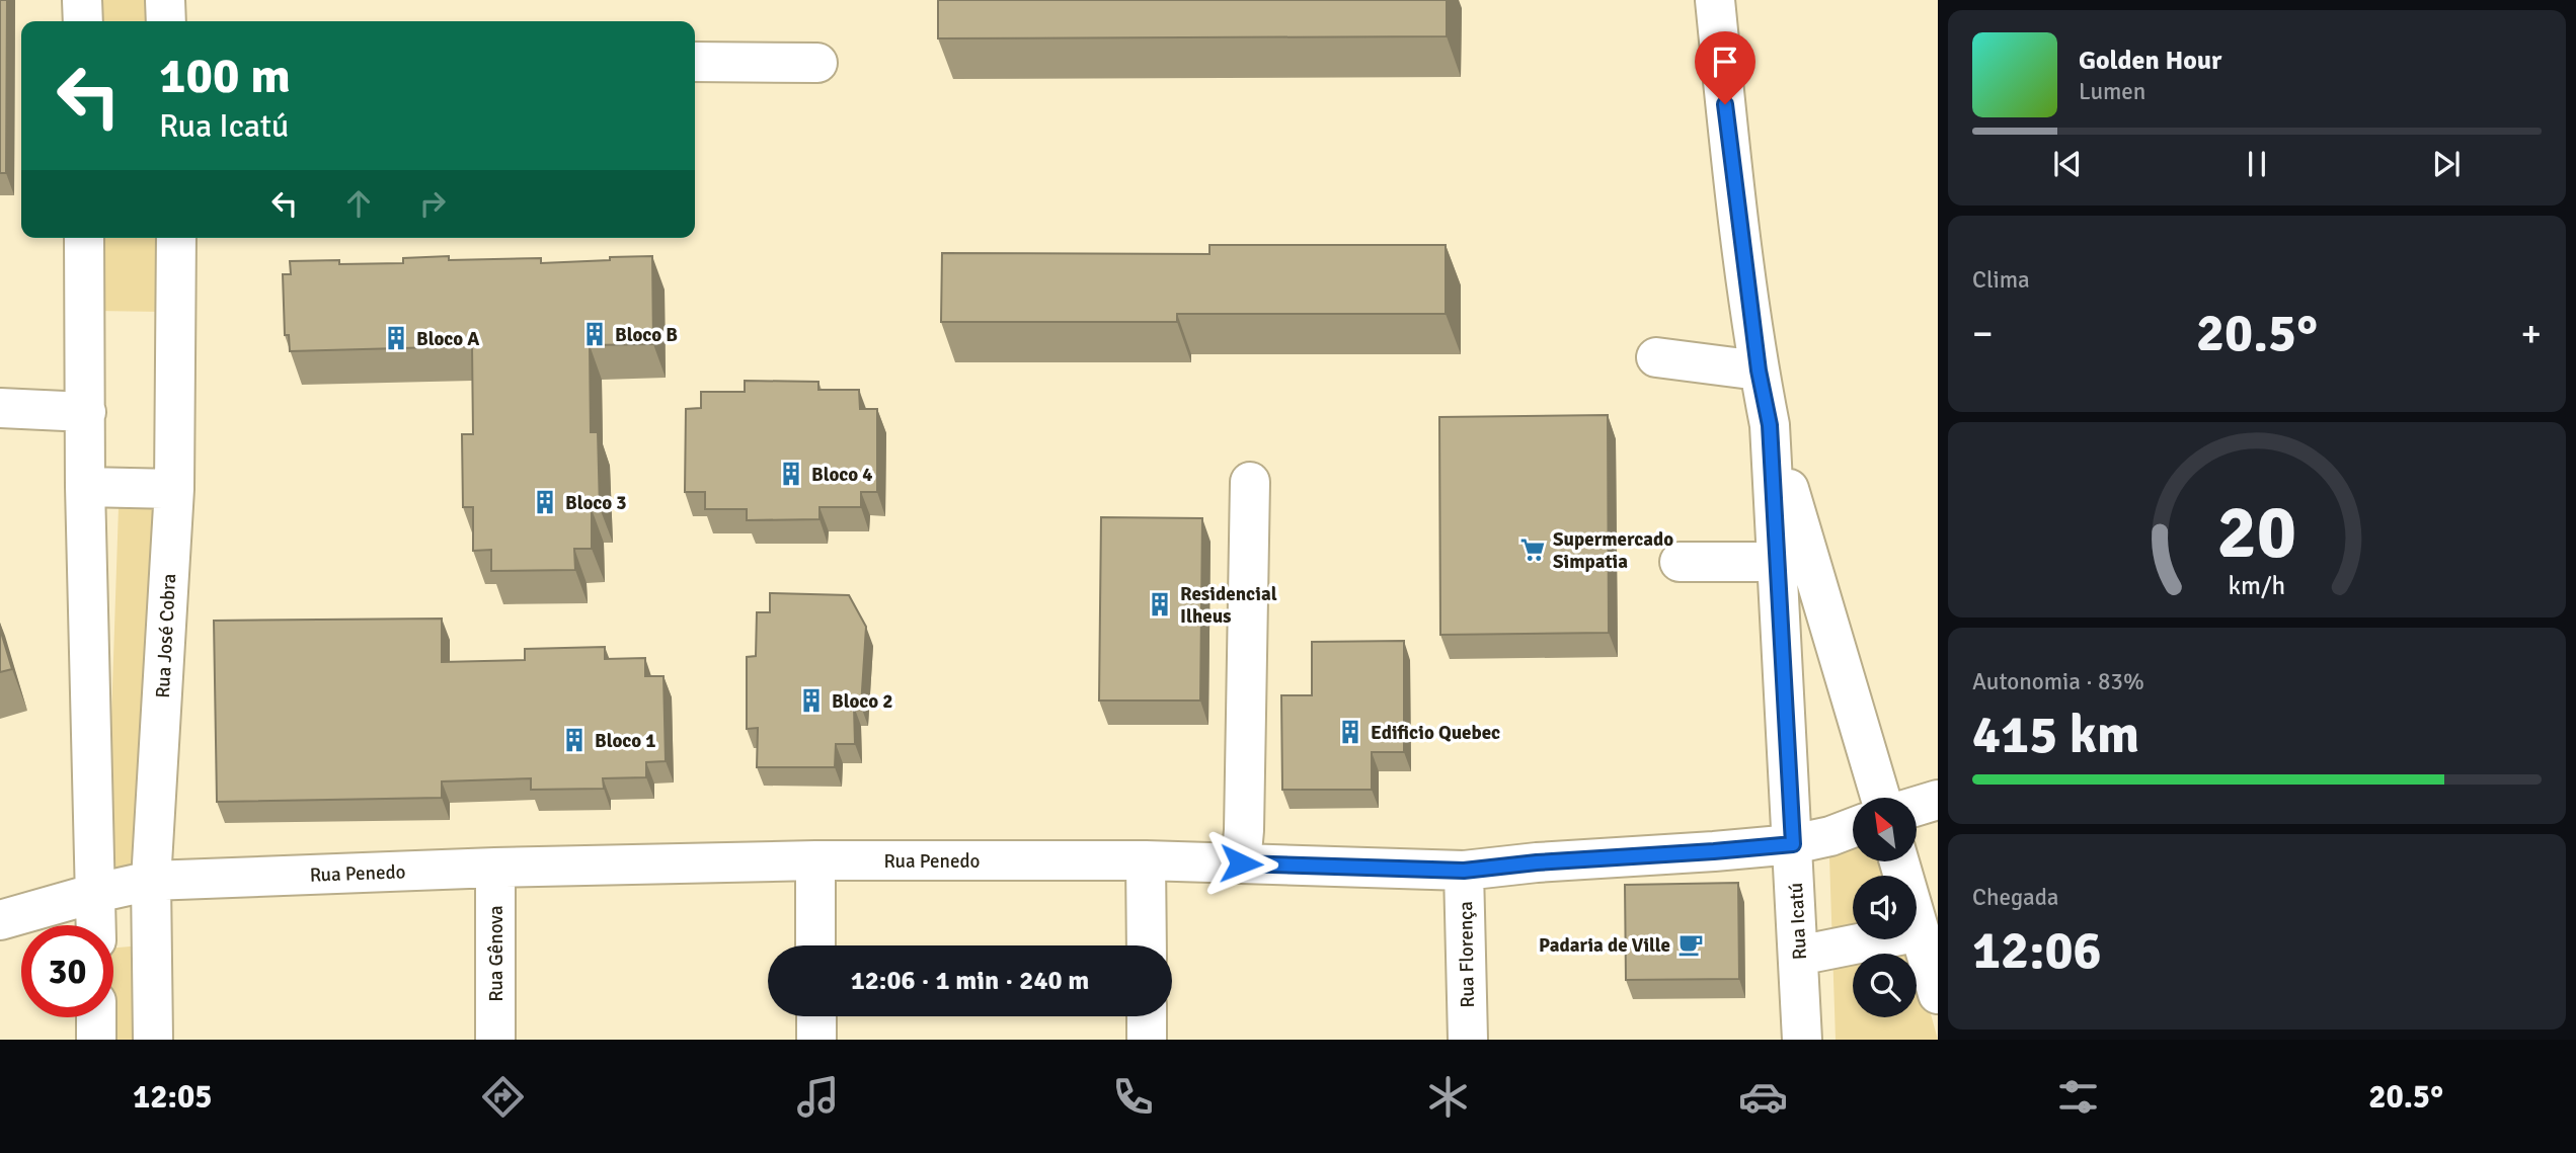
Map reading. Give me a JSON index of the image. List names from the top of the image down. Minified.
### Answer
{"streets":{"street":["Rua José Cobra","Rua Penedo","Rua Icatú","Rua Gênova","Rua Florença"]},"crossings":[["Rua José Cobra","Rua Penedo"],["Rua Penedo","Rua Icatú"],["Rua Penedo","Rua Gênova"],["Rua Penedo","Rua Florença"]],"places":{"building":["Bloco B","Bloco A","Bloco 4","Bloco 3","Residencial Ilheus","Bloco 2","Edificio Quebec","Bloco 1"],"supermarket":["Supermercado Simpatia"],"cafe":["Padaria de Ville"]},"north":"top left","page":{"turn":["100 m","Rua Icatú"],"song":["Golden Hour","Lumen"],"tile":["Clima",["Autonomia · 83%","415 km"],["Chegada","12:06"]],"heat":["−","20.5°","+"],"limit":"30","trip":"12:06 · 1 min · 240 m","tabs":["12:05","20.5°"],"gauge":["20","km/h"]}}
